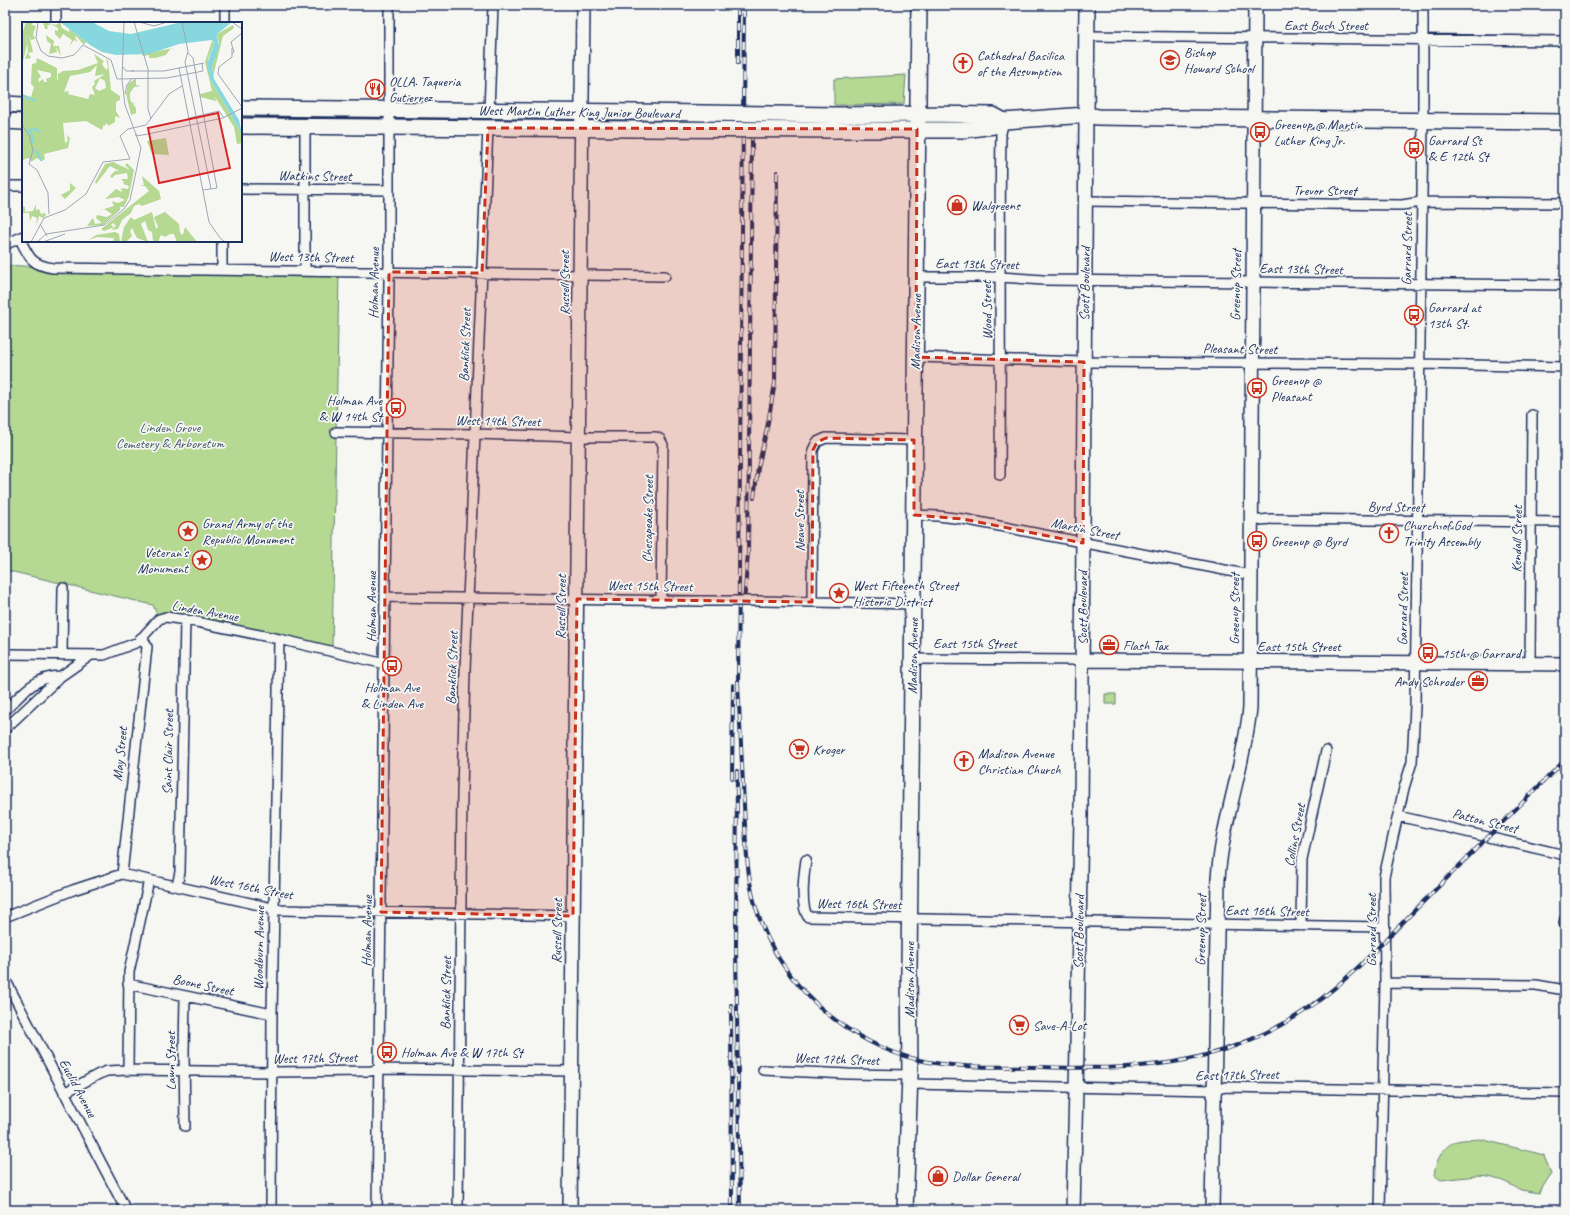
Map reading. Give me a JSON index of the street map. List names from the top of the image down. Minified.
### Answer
{"streets":{"main road":["West Martin Luther King Junior Boulevard","Russell Street","Scott Boulevard","Greenup Street","Madison Avenue","East 15th Street"],"street":["East Bush Street","Watkins Street","Trevor Street","Garrard Street","West 13th Street","East 13th Street","Holman Avenue","Wood Street","Banklick Street","Pleasant Street","West 14th Street","Byrd Street","Chesapeake Street","Neave Street","Martin Street","Kendall Street","West 15th Street","Linden Avenue","Saint Clair Street","May Street","Patton Street","Collins Street","West 16th Street","East 16th Street","Woodburn Avenue","Boone Street","West 17th Street","Lawn Street","East 17th Street","Euclid Avenue"]},"crossings":[["East Bush Street","Garrard Street"],["East Bush Street","Scott Boulevard"],["East Bush Street","Greenup Street"],["West Martin Luther King Junior Boulevard","Holman Avenue"],["West Martin Luther King Junior Boulevard","Russell Street"],["West Martin Luther King Junior Boulevard","Wood Street"],["West Martin Luther King Junior Boulevard","Madison Avenue"],["West Martin Luther King Junior Boulevard","Banklick Street"],["Watkins Street","Holman Avenue"],["Trevor Street","Garrard Street"],["Trevor Street","Scott Boulevard"],["Trevor Street","Greenup Street"],["Garrard Street","East 13th Street"],["Garrard Street","Pleasant Street"],["Garrard Street","Byrd Street"],["Garrard Street","East 15th Street"],["Garrard Street","Patton Street"],["Garrard Street","East 16th Street"],["Garrard Street","East 17th Street"],["West 13th Street","Holman Avenue"],["West 13th Street","Russell Street"],["West 13th Street","Banklick Street"],["East 13th Street","Scott Boulevard"],["East 13th Street","Greenup Street"],["East 13th Street","Wood Street"],["East 13th Street","Madison Avenue"],["Holman Avenue","West 14th Street"],["Holman Avenue","West 15th Street"],["Holman Avenue","Linden Avenue"],["Holman Avenue","West 16th Street"],["Holman Avenue","West 17th Street"],["Russell Street","West 14th Street"],["Russell Street","West 15th Street"],["Russell Street","West 16th Street"],["Russell Street","West 17th Street"],["Scott Boulevard","Pleasant Street"],["Scott Boulevard","Martin Street"],["Scott Boulevard","East 15th Street"],["Scott Boulevard","East 16th Street"],["Scott Boulevard","East 17th Street"],["Greenup Street","Pleasant Street"],["Greenup Street","Byrd Street"],["Greenup Street","Martin Street"],["Greenup Street","East 15th Street"],["Greenup Street","East 16th Street"],["Greenup Street","East 17th Street"],["Wood Street","Pleasant Street"],["Madison Avenue","Pleasant Street"],["Madison Avenue","Neave Street"],["Madison Avenue","Martin Street"],["Madison Avenue","West 15th Street"],["Madison Avenue","East 15th Street"],["Madison Avenue","West 16th Street"],["Madison Avenue","East 16th Street"],["Madison Avenue","West 17th Street"],["Madison Avenue","East 17th Street"],["Banklick Street","West 14th Street"],["Banklick Street","West 15th Street"],["Banklick Street","West 16th Street"],["Banklick Street","West 17th Street"],["West 14th Street","Chesapeake Street"],["Byrd Street","Kendall Street"],["Chesapeake Street","West 15th Street"],["Neave Street","West 15th Street"],["Kendall Street","East 15th Street"],["Linden Avenue","Saint Clair Street"],["Linden Avenue","May Street"],["Linden Avenue","Woodburn Avenue"],["Saint Clair Street","West 16th Street"],["May Street","West 16th Street"],["Collins Street","East 16th Street"],["West 16th Street","East 16th Street"],["West 16th Street","Woodburn Avenue"],["Woodburn Avenue","Boone Street"],["Woodburn Avenue","West 17th Street"],["Boone Street","Lawn Street"],["West 17th Street","Lawn Street"],["West 17th Street","East 17th Street"],["West 17th Street","Euclid Avenue"]],"parks":["Linden Grove Cemetery & Arboretum"],"places":{"school or university":["Bishop Howard School"],"church":["Cathedral Basilica of the Assumption","Church of God Trinity Assembly","Madison Avenue Christian Church"],"restaurant":["OLLA. Taqueria Gutierrez"],"bus stop":["Greenup @ Martin Luther King Jr.","Garrard St & E 12th St","Garrard at 13th St.","Greenup @ Pleasant","Holman Ave & W 14th St","Greenup @ Byrd","15th @ Garrard","Holman Ave & Linden Ave","Holman Ave & W 17th St"],"shop":["Walgreens","Dollar General"],"place":["Grand Army of the Republic Monument","Veteran’s Monument","West Fifteenth Street Historic District"],"office":["Flash Tax","Andy Schroder"],"supermarket":["Kroger","Save-A-Lot"]}}
